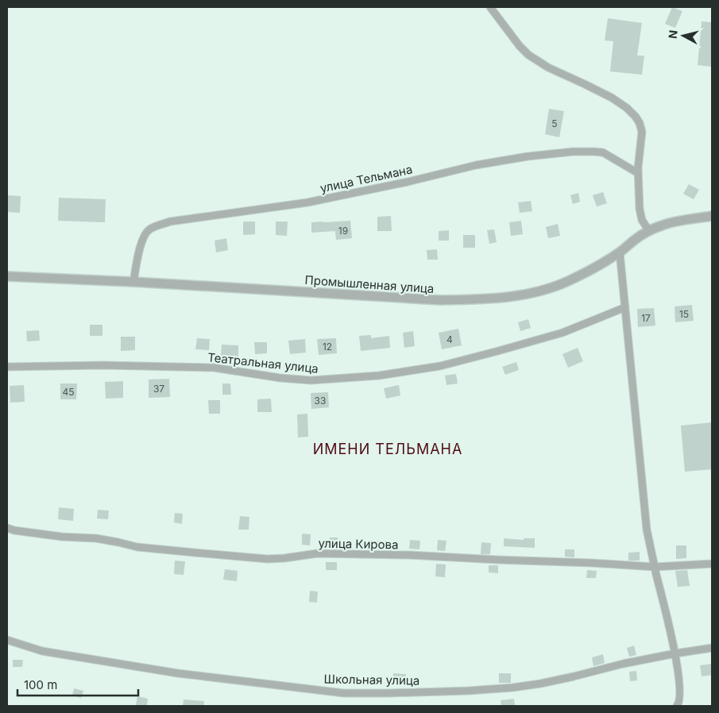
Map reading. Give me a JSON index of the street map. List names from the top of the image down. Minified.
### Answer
{"streets":{"street":["улица Тельмана","Промышленная улица","Театральная улица","улица Кирова","Школьная улица"]},"crossings":[["улица Тельмана","Промышленная улица"]],"districts":["ИМЕНИ ТЕЛЬМАНА"],"house_numbers":["5","19","15","17","4","12","37","45","33"],"scale_bar":"100 m","north":"left"}
